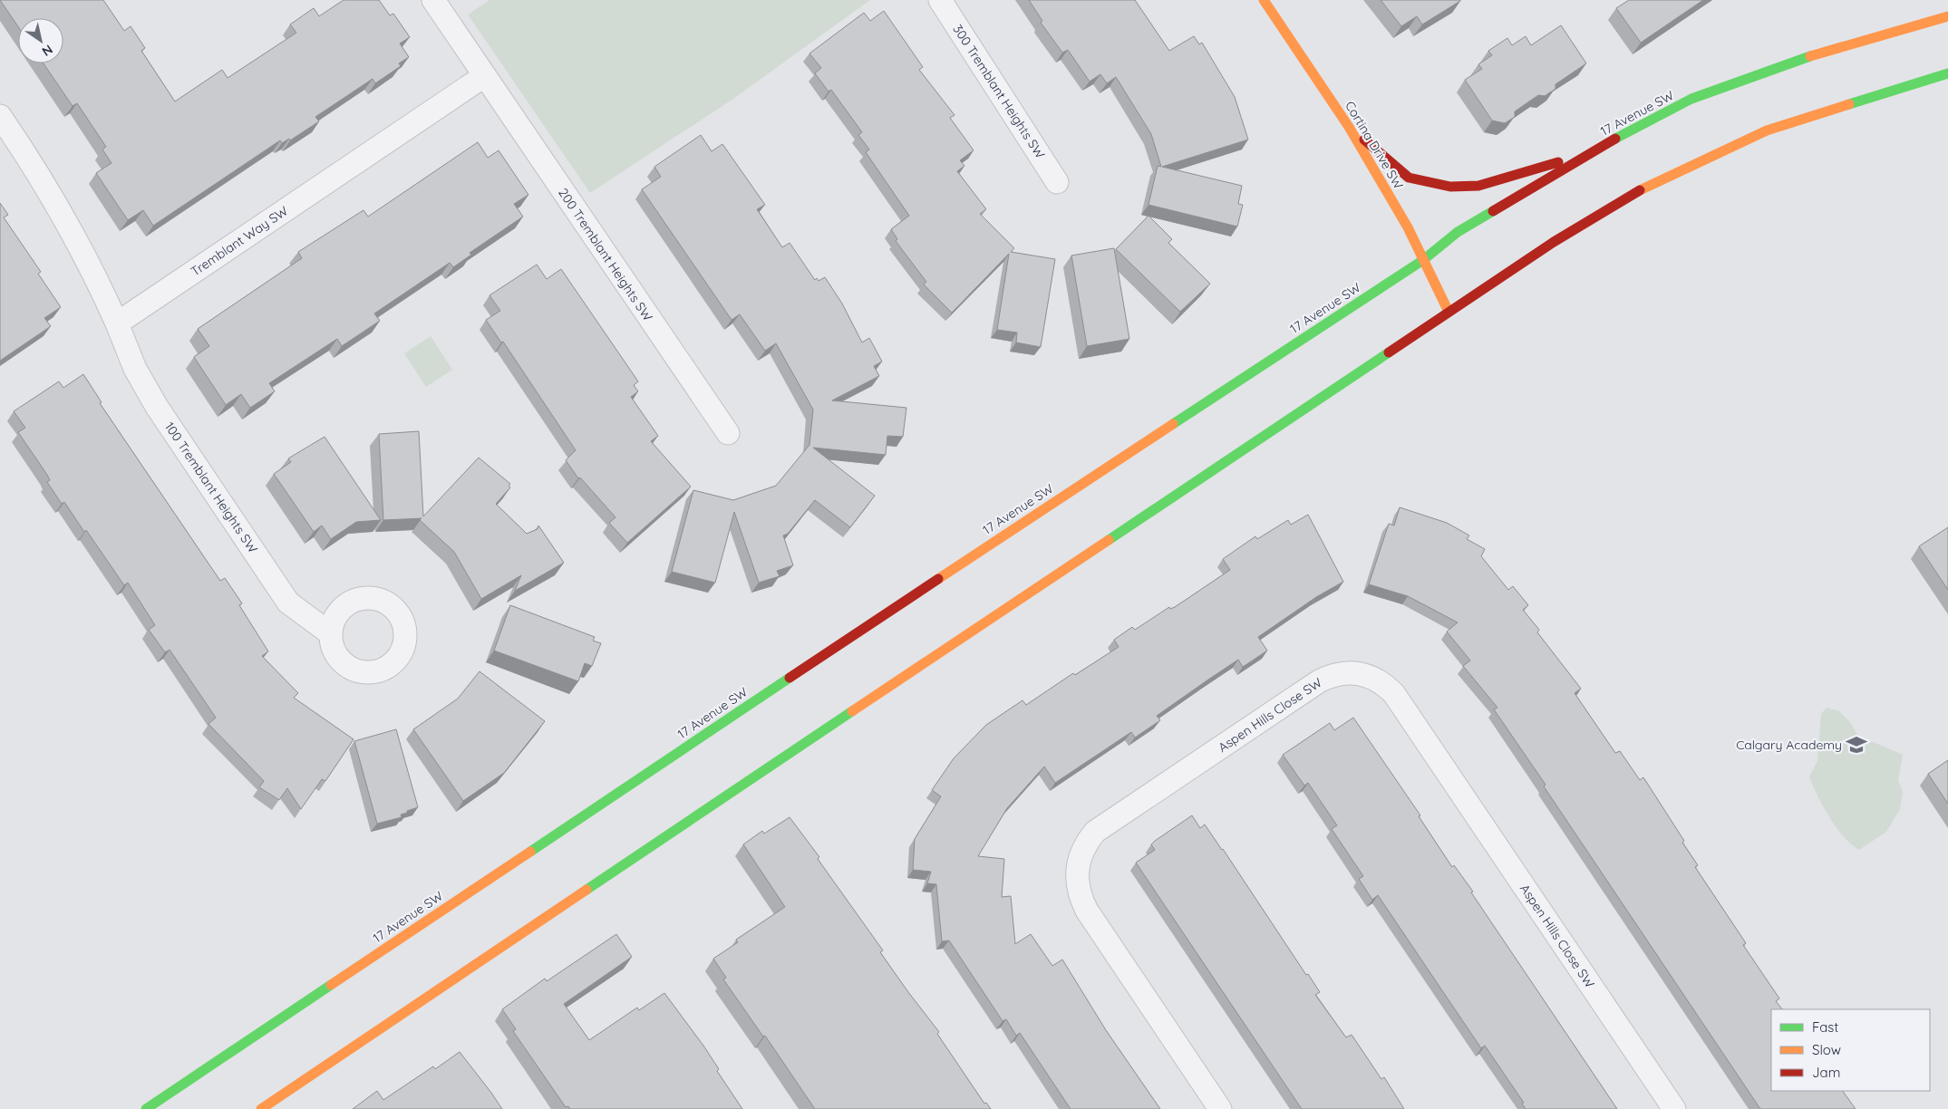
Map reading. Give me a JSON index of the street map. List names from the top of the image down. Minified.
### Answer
{"streets":{"main road":["17 Avenue SW","Cortina Drive SW"],"street":["300 Tremblant Heights SW","Tremblant Way SW","200 Tremblant Heights SW","100 Tremblant Heights SW","Aspen Hills Close SW"]},"crossings":[["17 Avenue SW","Cortina Drive SW"],["Tremblant Way SW","200 Tremblant Heights SW"],["Tremblant Way SW","100 Tremblant Heights SW"]],"places":{"school or university":["Calgary Academy"]},"legend":["Fast","Slow","Jam"],"north":"bottom right"}
